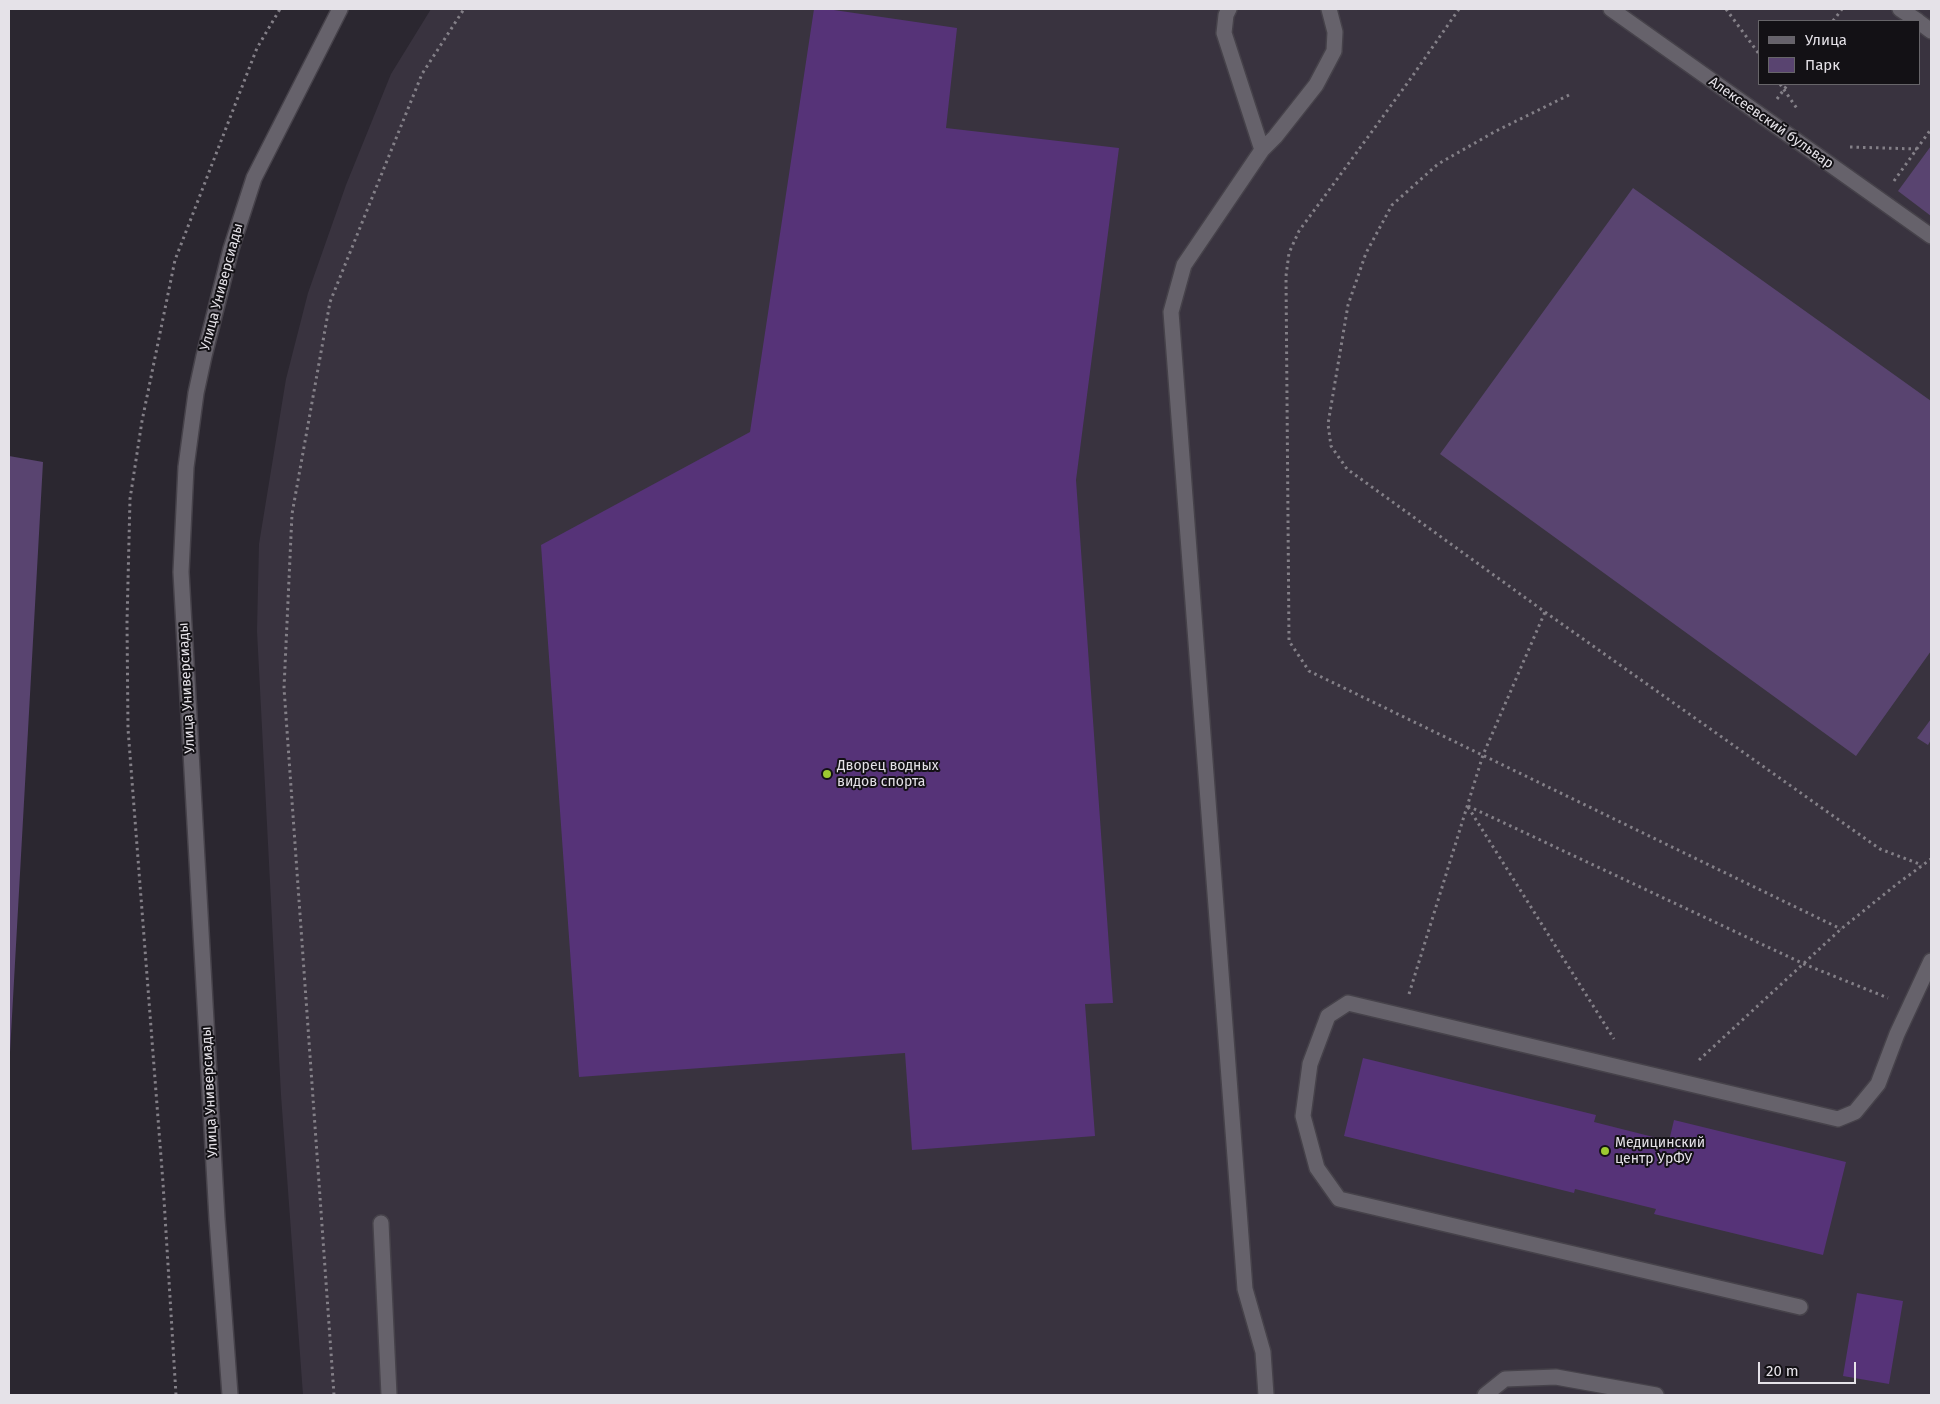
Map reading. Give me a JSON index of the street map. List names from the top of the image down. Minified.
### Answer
{"streets":{"street":["Алексеевский бульвар","Улица Универсиады"]},"places":["Дворец водных видов спорта","Медицинский центр УрФУ"],"legend":["Улица","Парк"],"scale_bar":"20 m"}
